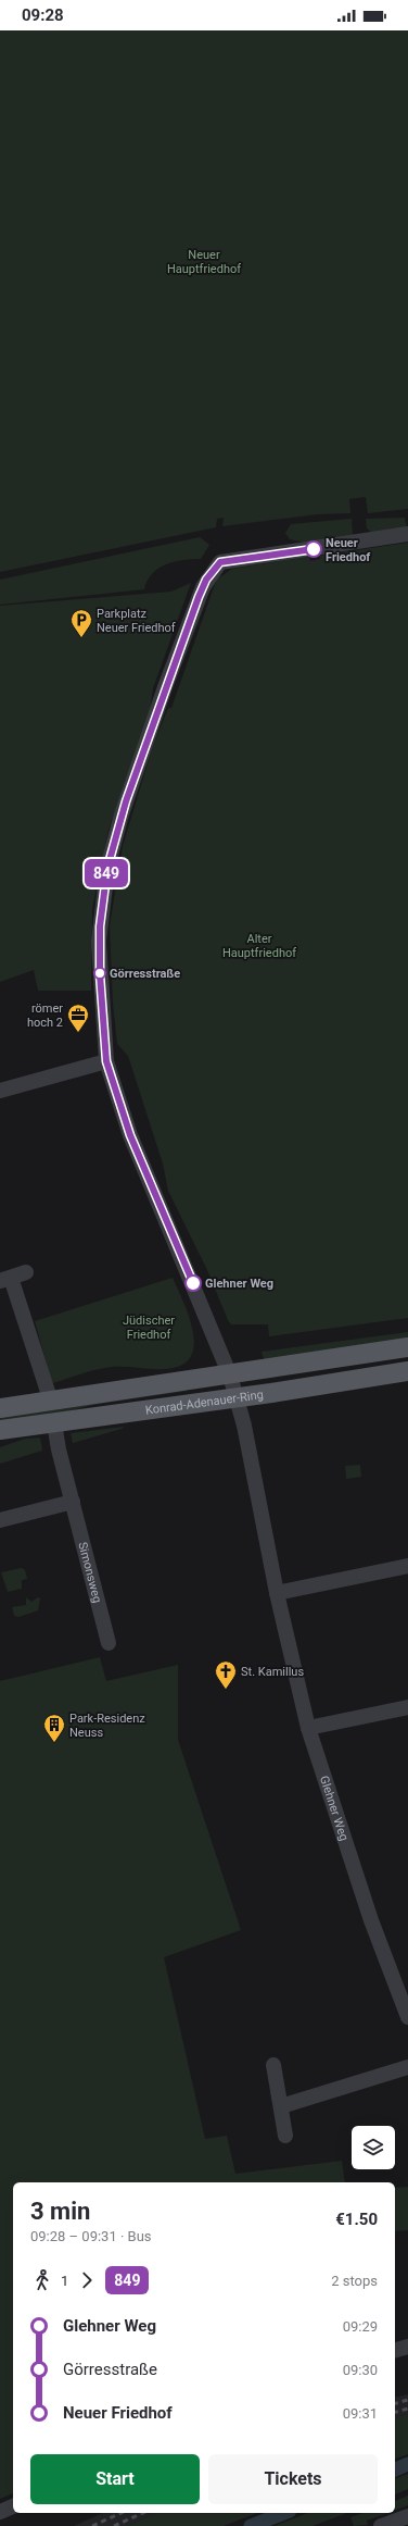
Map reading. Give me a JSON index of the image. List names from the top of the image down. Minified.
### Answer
{"streets":{"main road":["Konrad-Adenauer-Ring"],"street":["Simonsweg","Glehner Weg"]},"crossings":[["Konrad-Adenauer-Ring","Simonsweg"],["Konrad-Adenauer-Ring","Glehner Weg"]],"parks":["Neuer Hauptfriedhof","Alter Hauptfriedhof","Jüdischer Friedhof"],"places":{"other":["Neuer Friedhof","Görresstraße","Glehner Weg"],"parking":["Parkplatz Neuer Friedhof"],"office":["römer hoch 2"],"church":["St. Kamillus"],"building":["Park-Residenz Neuss"]},"lines":["bus line 849"],"page":{"status":"09:28","on_map":"849","heading":["3 min","09:28 – 09:31 · Bus","€1.50"],"legs":["1","849","2 stops"],"list":[{"name":"Glehner Weg","value":"09:29"},{"name":"Görresstraße","value":"09:30"},{"name":"Neuer Friedhof","value":"09:31"}],"buttons":["Start","Tickets"]}}
